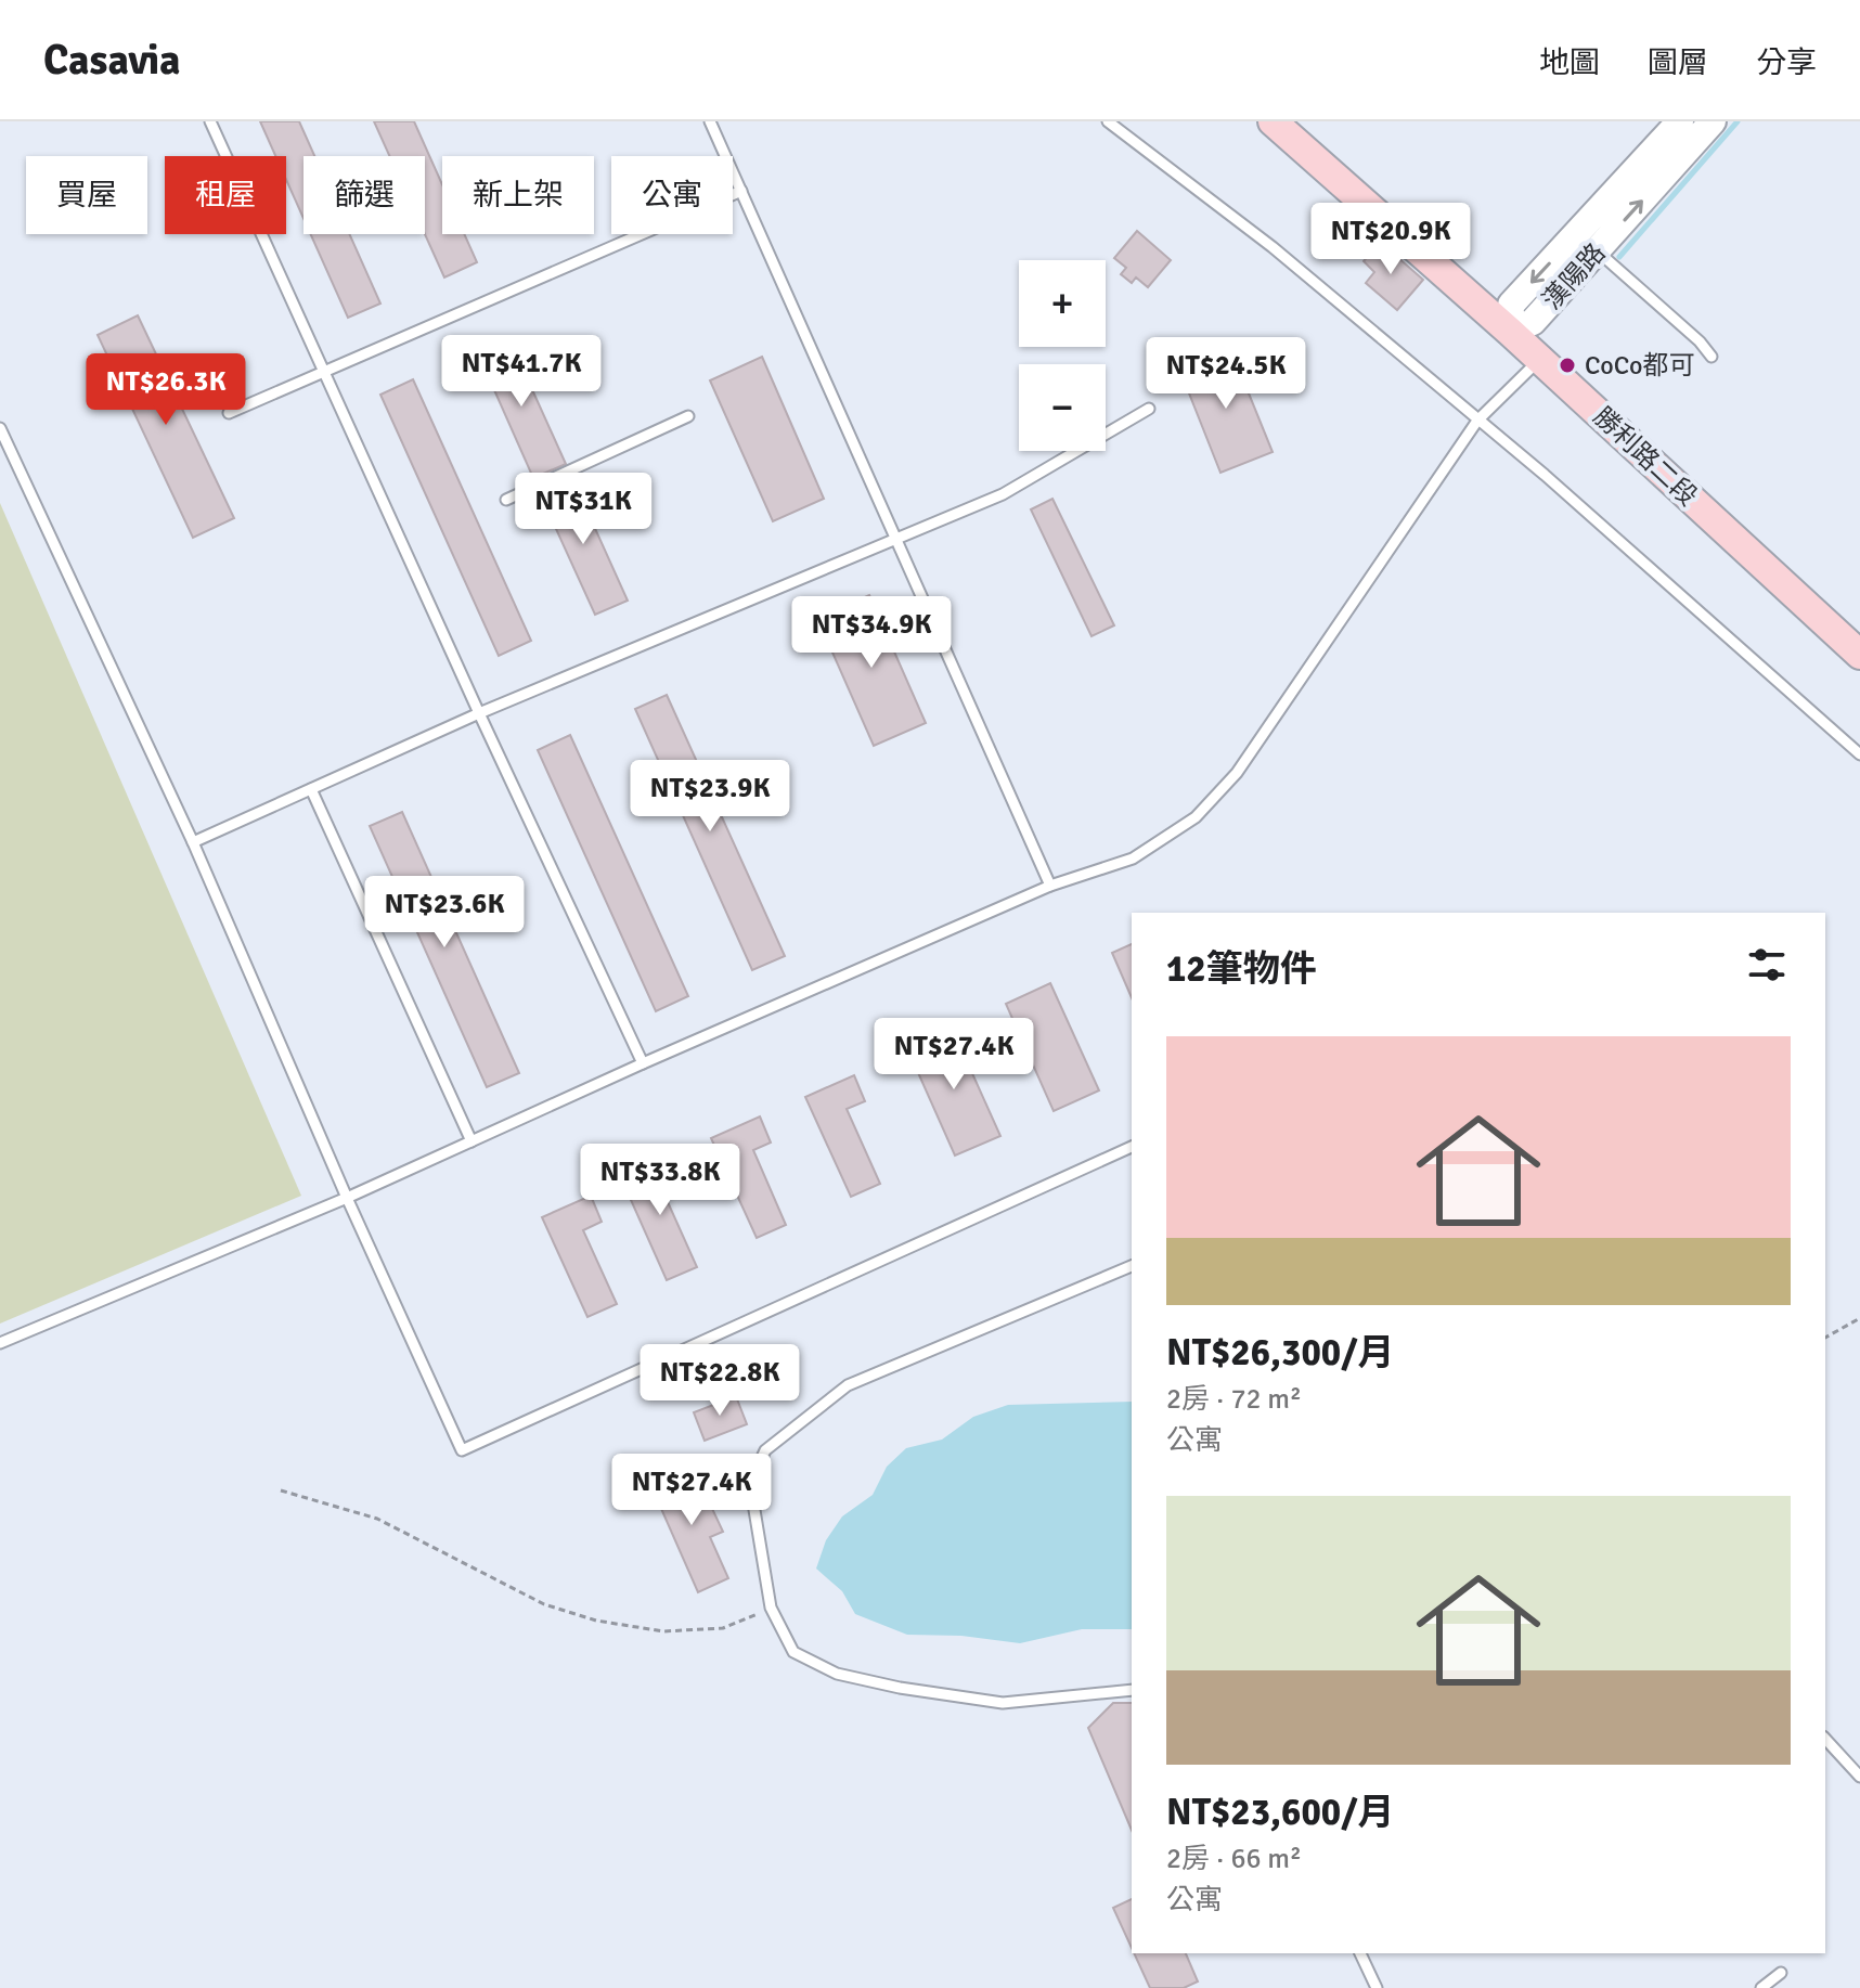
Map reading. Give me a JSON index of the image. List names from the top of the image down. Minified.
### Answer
{"streets":{"main road":["勝利路二段"],"street":["漢陽路"]},"crossings":[["漢陽路","勝利路二段"]],"places":["CoCo都可"],"page":{"header":"Casavia","nav":["地圖","圖層","分享"],"chip":["買屋","租屋","篩選","新上架","公寓"],"price":["NT$20.9K","NT$41.7K","NT$24.5K","NT$26.3K","NT$31K","NT$34.9K","NT$23.9K","NT$23.6K","NT$27.4K","NT$33.8K","NT$22.8K","NT$27.4K"],"map_buttons":["+","−"],"heading":"12筆物件","list":[{"name":"NT$26,300/月","note":"2房 · 72 m² · 公寓"},{"name":"NT$23,600/月","note":"2房 · 66 m² · 公寓"}]}}
